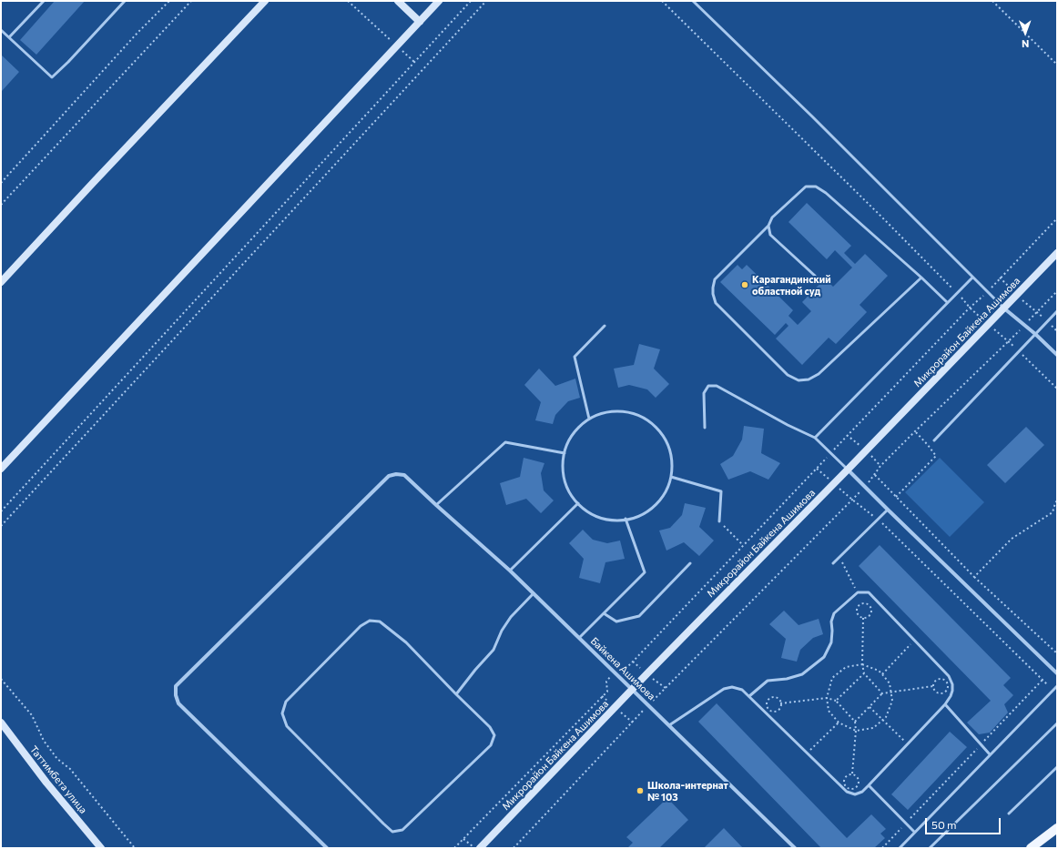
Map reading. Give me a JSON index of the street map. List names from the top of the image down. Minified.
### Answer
{"streets":{"main road":["Микрорайон Байкена Ашимова","Таттимбета улица"],"street":["Байкена Ашимова"]},"crossings":[["Микрорайон Байкена Ашимова","Байкена Ашимова"]],"places":["Карагандинский областной суд","Школа-интернат № 103"],"scale_bar":"50 m","north":"bottom"}
